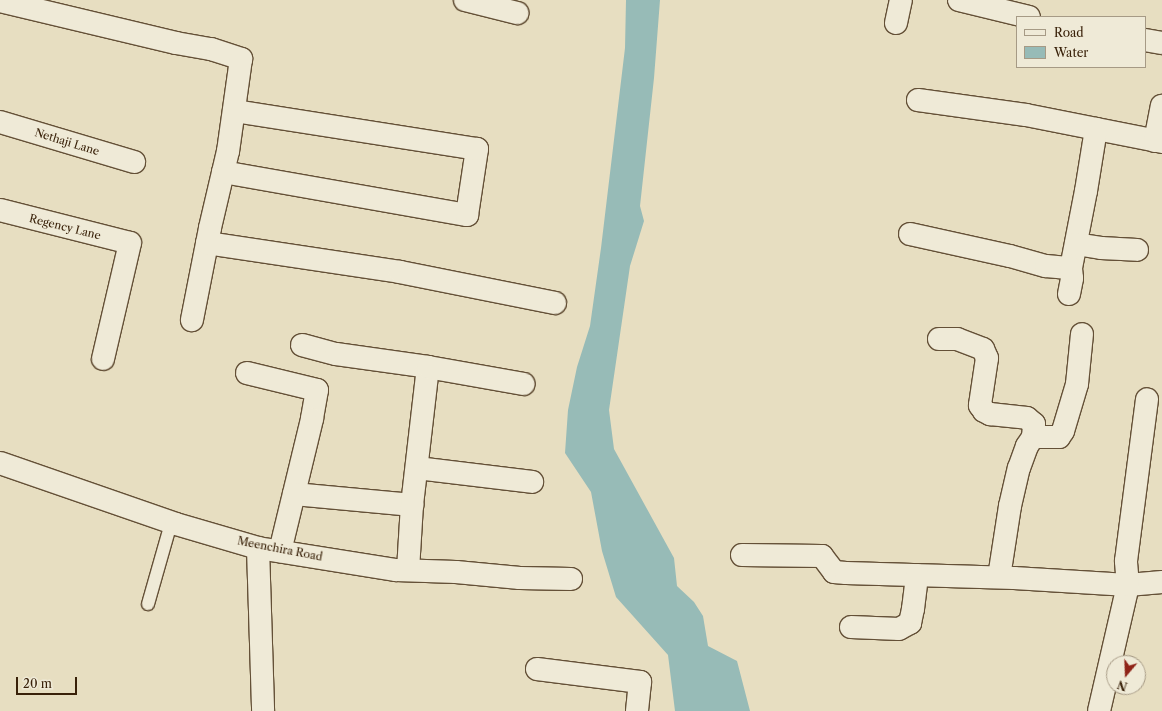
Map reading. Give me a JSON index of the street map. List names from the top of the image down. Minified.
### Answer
{"streets":{"street":["Nethaji Lane","Regency Lane","Meenchira Road"]},"legend":["Road","Water"],"scale_bar":"20 m","north":"bottom"}
